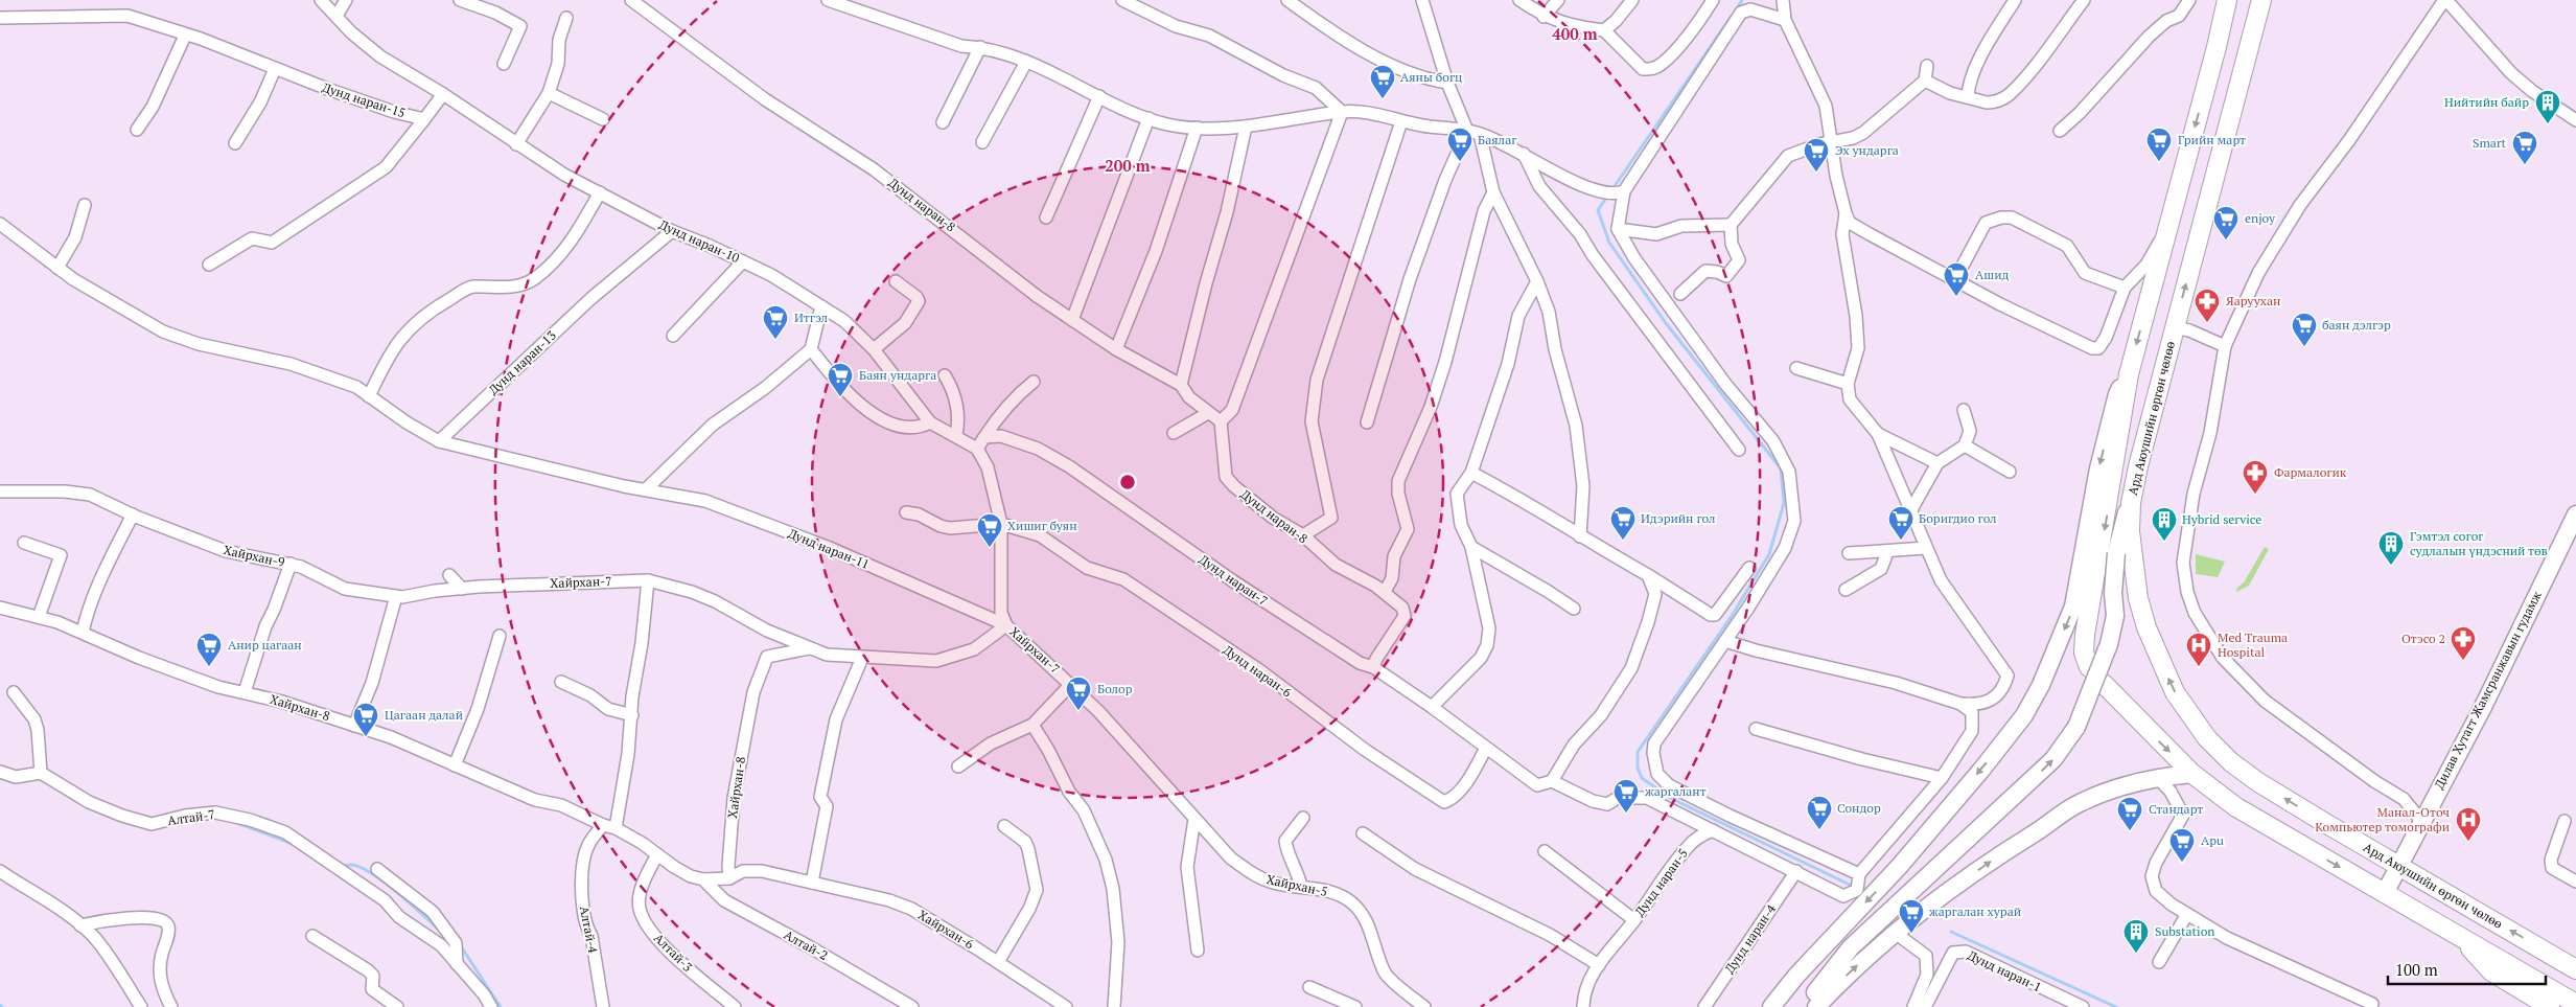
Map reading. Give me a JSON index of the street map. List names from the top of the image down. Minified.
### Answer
{"streets":{"main road":["Ард Аюушийн өргөн чөлөө","Дилав Хутагт Жамсранжавын гудамж"],"street":["Дунд наран-15","Дунд наран-8","Дунд наран-10","Дунд наран-13","Дунд наран-11","Хайрхан-9","Дунд наран-7","Хайрхан-7","Дунд наран-6","Хайрхан-8","Алтай-7","Дунд наран-5","Хайрхан-5","Алтай-4","Хайрхан-6","Дунд наран-4","Алтай-2","Алтай-3","Дунд наран-1"]},"crossings":[["Дунд наран-8","Дунд наран-7"],["Дунд наран-10","Дунд наран-13"],["Дунд наран-13","Дунд наран-11"],["Ард Аюушийн өргөн чөлөө","Дилав Хутагт Жамсранжавын гудамж"],["Дунд наран-11","Хайрхан-7"],["Хайрхан-9","Хайрхан-7"],["Хайрхан-9","Хайрхан-8"],["Дунд наран-7","Дунд наран-6"],["Хайрхан-7","Хайрхан-8"],["Хайрхан-7","Хайрхан-5"],["Хайрхан-8","Алтай-4"]],"places":{"supermarket":["Аяны богц","Баялаг","Грийн март","Smart","Эх ундарга","enjoy","Ашид","Итгэл","баян дэлгэр","Баян ундарга","Идэрийн гол","Боригдио гол","Хишиг буян","Анир цагаан","Болор","Цагаан далай","жаргалант","Сондор","Стандарт","Apu","жаргалан хурай"],"building":["Нийтийн байр","Hybrid service","Гэмтэл согог судлалын үндэсний төв","Substation"],"pharmacy":["Яаруухан","Фармалогик","Отэсо 2"],"hospital":["Med Trauma Hospital","Манал-Оточ Компьютер томографи"]},"scale_bar":"100 m","rings":["400 m","200 m"]}
